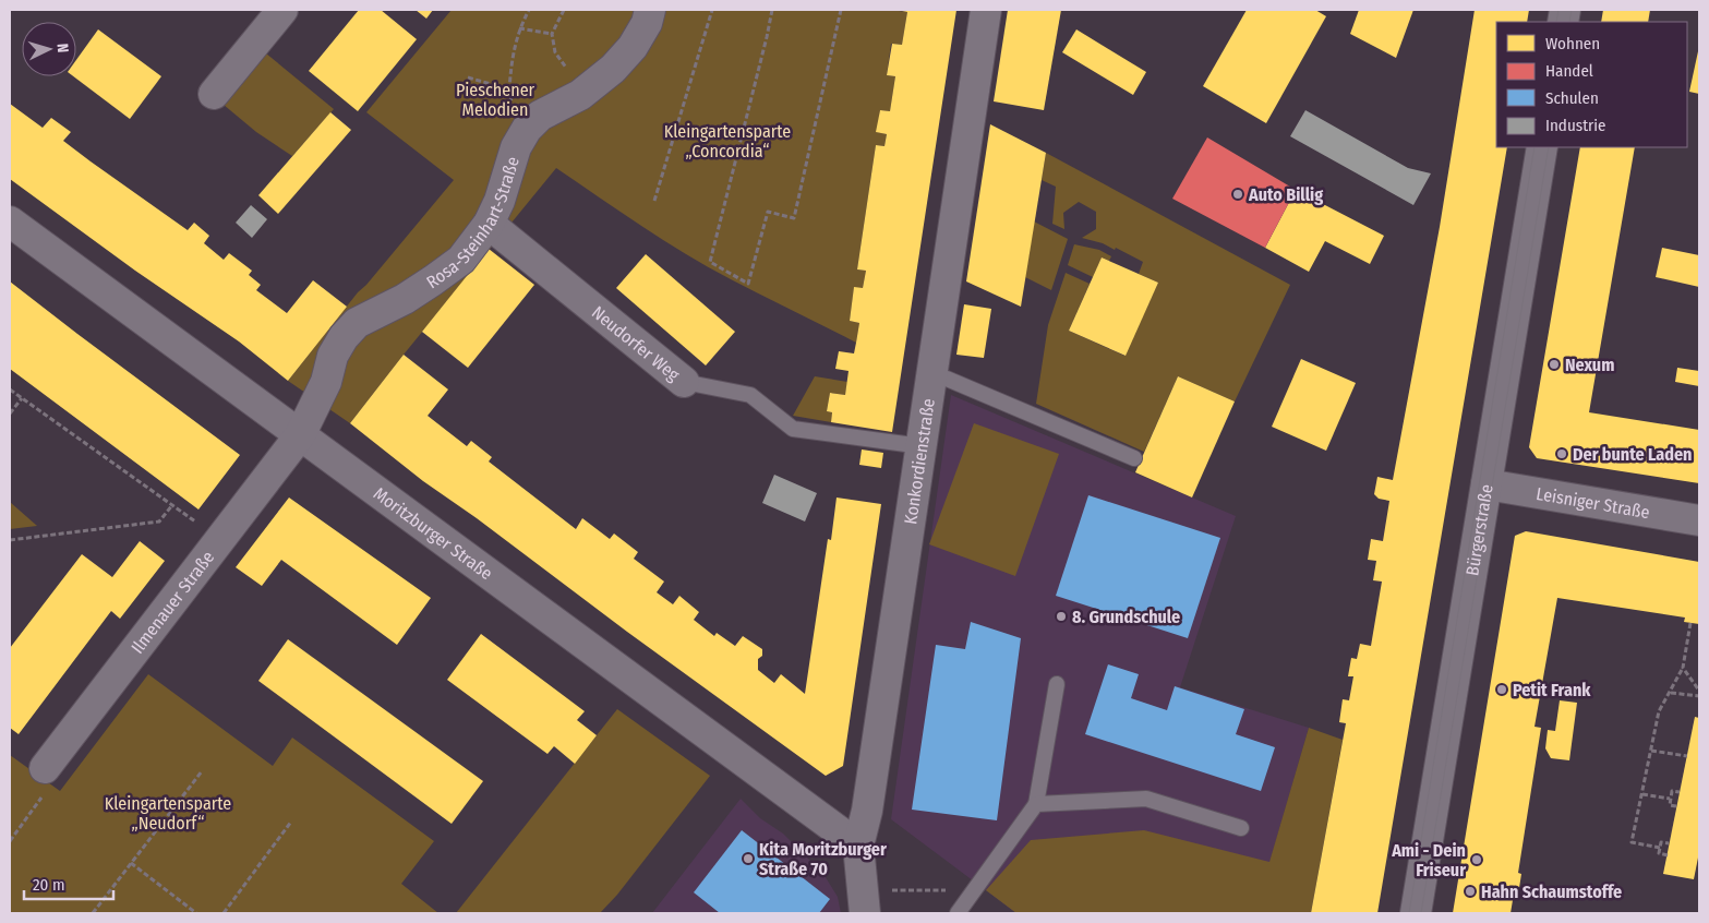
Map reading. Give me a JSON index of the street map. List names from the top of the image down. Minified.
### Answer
{"streets":{"street":["Rosa-Steinhart-Straße","Neudorfer Weg","Konkordienstraße","Leisniger Straße","Bürgerstraße","Moritzburger Straße","Ilmenauer Straße"]},"crossings":[["Rosa-Steinhart-Straße","Neudorfer Weg"],["Rosa-Steinhart-Straße","Moritzburger Straße"],["Rosa-Steinhart-Straße","Ilmenauer Straße"],["Neudorfer Weg","Konkordienstraße"],["Konkordienstraße","Moritzburger Straße"],["Leisniger Straße","Bürgerstraße"],["Moritzburger Straße","Ilmenauer Straße"]],"parks":["Pieschener Melodien","Kleingartensparte „Concordia“","Kleingartensparte „Neudorf“"],"places":["Auto Billig","Nexum","Der bunte Laden","8. Grundschule","Petit Frank","Kita Moritzburger Straße 70","Ami - Dein Friseur","Hahn Schaumstoffe"],"legend":["Wohnen","Handel","Schulen","Industrie"],"scale_bar":"20 m","north":"right"}
